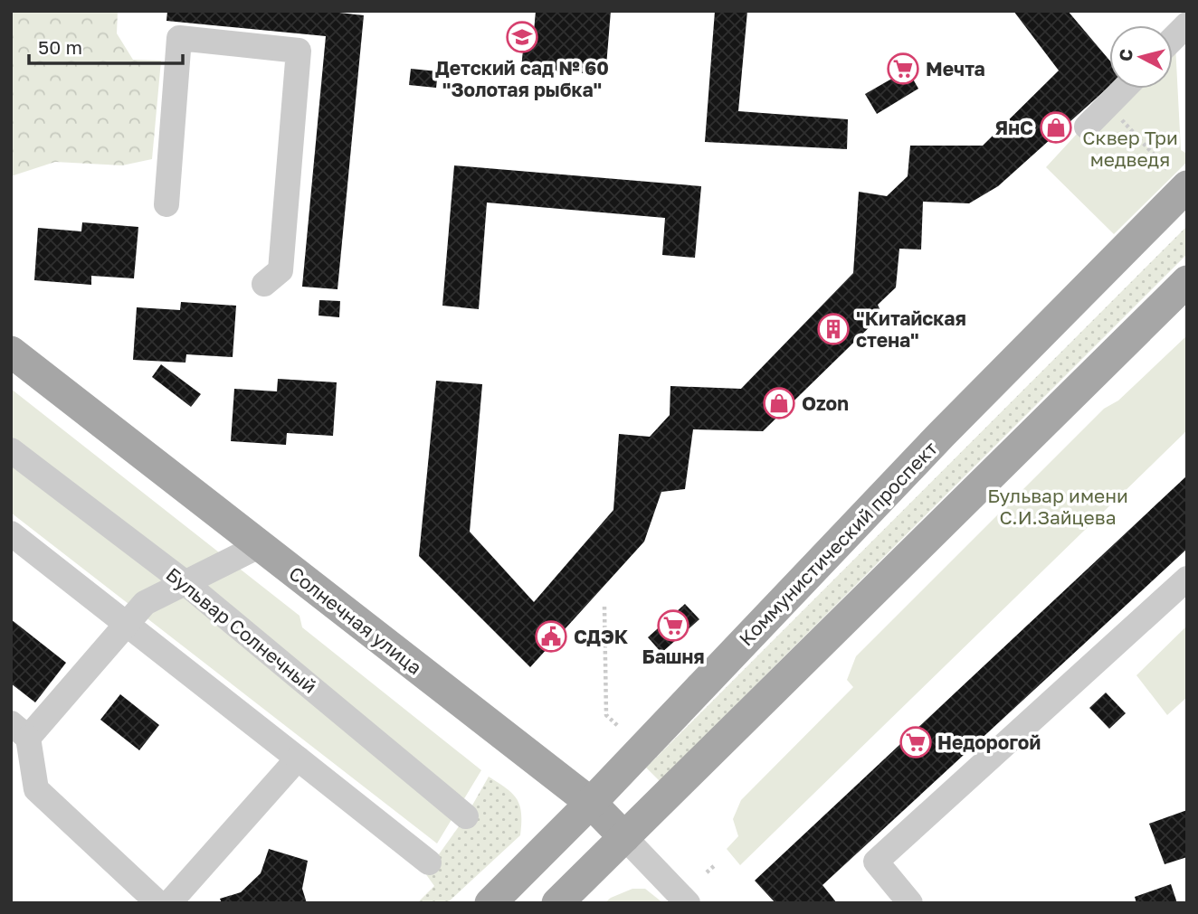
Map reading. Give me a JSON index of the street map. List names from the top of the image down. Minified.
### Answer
{"streets":{"main road":["Коммунистический проспект","Солнечная улица"],"street":["Бульвар Солнечный"]},"crossings":[["Коммунистический проспект","Солнечная улица"]],"parks":["Сквер Три медведя","Бульвар имени С.И.Зайцева"],"places":{"school or university":["Детский сад № 60 \"Золотая рыбка\""],"supermarket":["Мечта","Башня","Недорогой"],"shop":["ЯнС","Ozon"],"building":["\"Китайская стена\""],"public building":["СДЭК"]},"scale_bar":"50 m","north":"left"}
